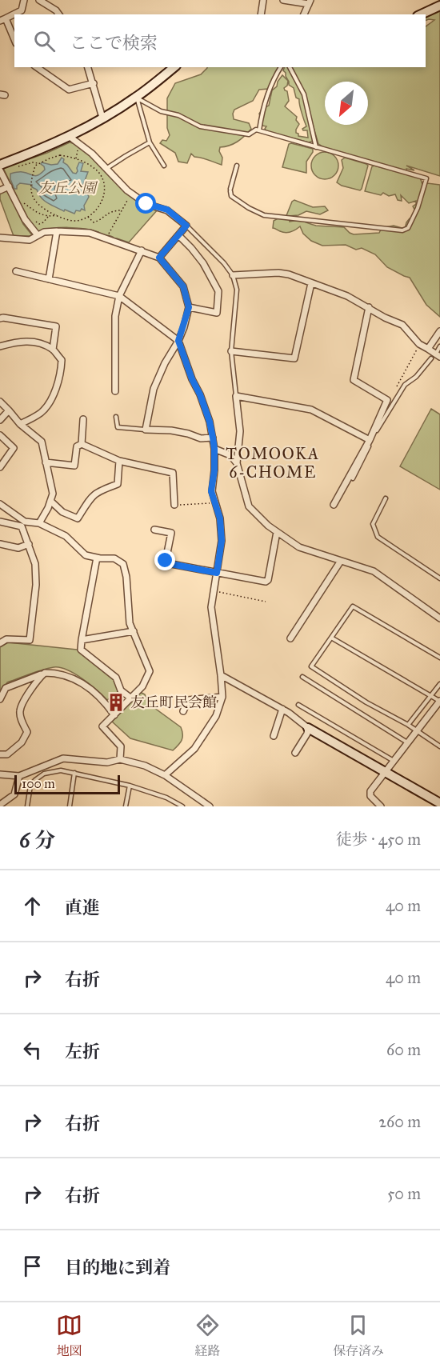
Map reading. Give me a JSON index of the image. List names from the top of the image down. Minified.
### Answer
{"districts":["TOMOOKA 6-CHOME"],"parks":["友丘公園"],"places":{"building":["友丘町民会館"]},"scale_bar":"100 m","north":"bottom left","page":{"search":"ここで検索","scale":"100 m","heading":["6 分","徒歩 · 450 m"],"list":[["直進","40 m"],["右折","40 m"],["左折","60 m"],["右折","260 m"],["右折","50 m"],"目的地に到着"],"nav":["地図","経路","保存済み"]}}
